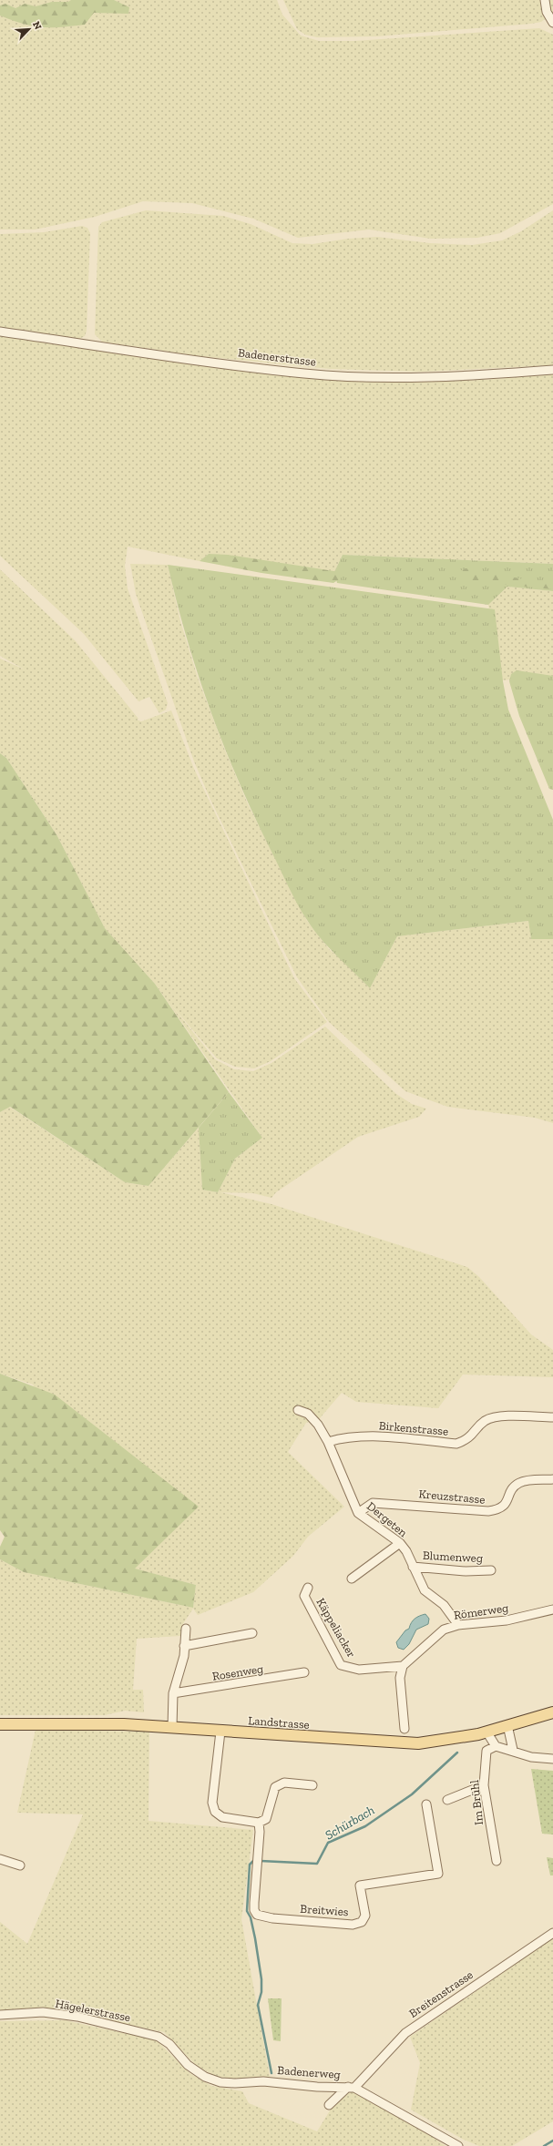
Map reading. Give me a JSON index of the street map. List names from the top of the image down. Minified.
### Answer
{"streets":{"main road":["Landstrasse"],"street":["Badenerstrasse","Birkenstrasse","Kreuzstrasse","Dergeten","Blumenweg","Römerweg","Käppeliacker","Rosenweg","Im Brühl","Breitwies","Breitenstrasse","Hägelerstrasse","Badenerweg"]},"crossings":[["Birkenstrasse","Dergeten"],["Kreuzstrasse","Dergeten"],["Dergeten","Blumenweg"],["Dergeten","Römerweg"],["Römerweg","Käppeliacker"],["Breitenstrasse","Badenerweg"],["Hägelerstrasse","Badenerweg"]],"water":["Schürbach"],"north":"top right"}
